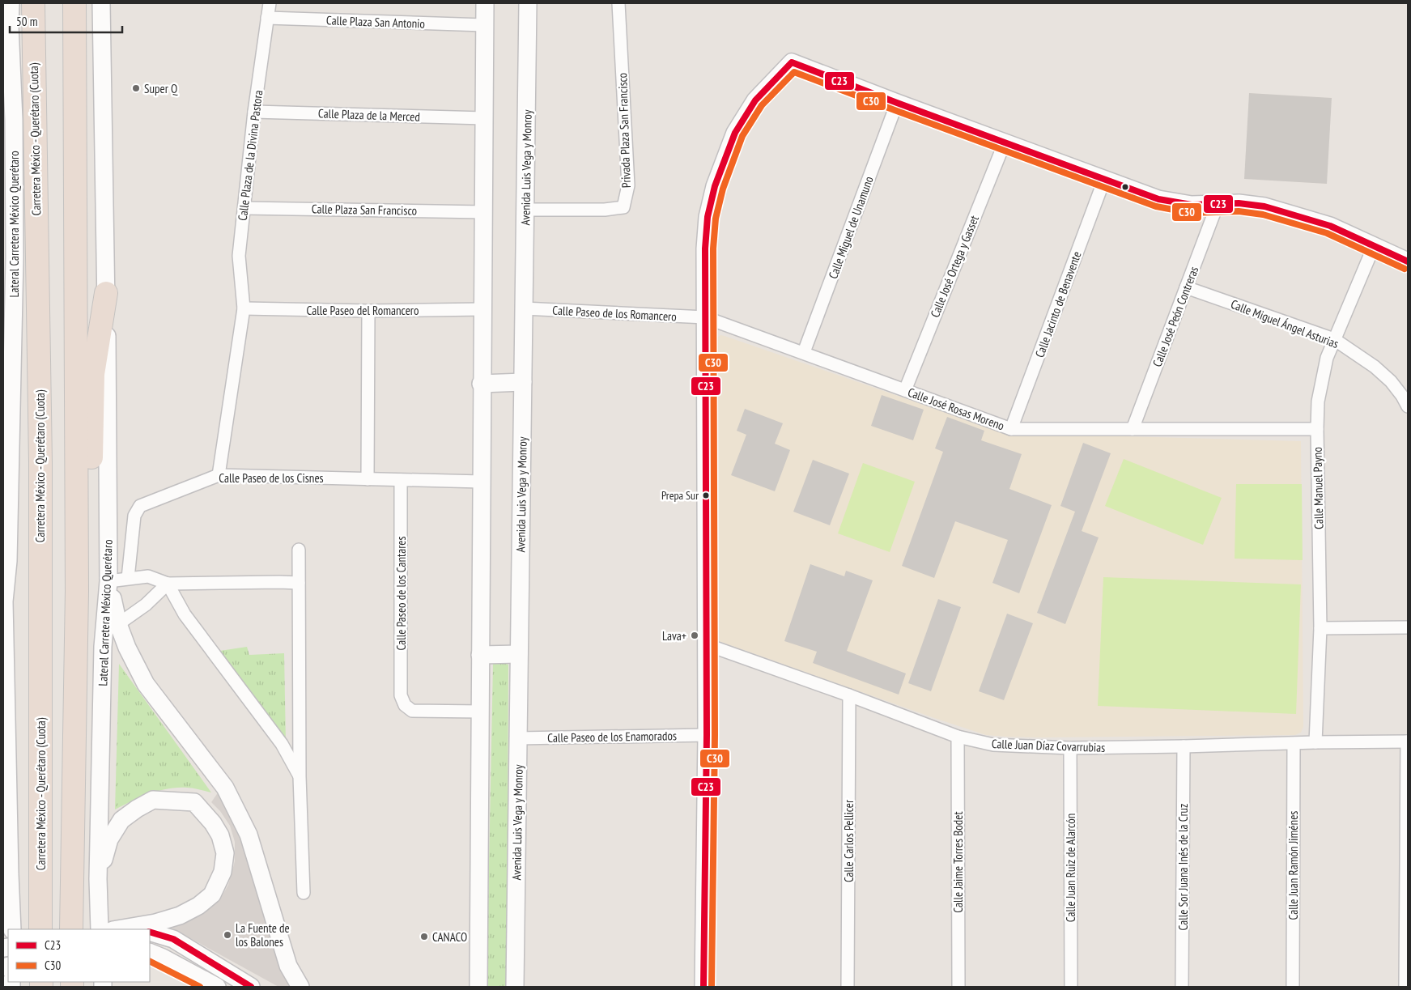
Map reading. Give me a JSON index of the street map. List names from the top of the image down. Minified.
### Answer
{"streets":{"highway":["Carretera México - Querétaro (Cuota)"],"main road":["Avenida Luis Vega y Monroy","Lateral Carretera México Querétaro"],"street":["Calle Plaza San Antonio","Calle Plaza de la Merced","Privada Plaza San Francisco","Calle Plaza de la Divina Pastora","Calle Plaza San Francisco","Calle Miguel de Unamuno","Calle José Ortega y Gasset","Calle Jacinto de Benavente","Calle Paseo del Romancero","Calle Paseo de los Romancero","Calle José Peón Contreras","Calle Miguel Ángel Asturias","Calle José Rosas Moreno","Calle Paseo de los Cisnes","Calle Manuel Payno","Calle Paseo de los Cantares","Calle Paseo de los Enamorados","Calle Juan Díaz Covarrubias","Calle Carlos Pellicer","Calle Jaime Torres Bodet","Calle Juan Ramón Jiménes","Calle Sor Juana Inés de la Cruz","Calle Juan Ruiz de Alarcón"]},"crossings":[["Calle Plaza San Antonio","Calle Plaza de la Divina Pastora"],["Calle Plaza de la Merced","Calle Plaza de la Divina Pastora"],["Privada Plaza San Francisco","Avenida Luis Vega y Monroy"],["Calle Plaza de la Divina Pastora","Calle Plaza San Francisco"],["Calle Plaza de la Divina Pastora","Calle Paseo del Romancero"],["Calle Plaza de la Divina Pastora","Calle Paseo de los Cisnes"],["Avenida Luis Vega y Monroy","Calle Paseo de los Romancero"],["Avenida Luis Vega y Monroy","Calle Paseo de los Enamorados"],["Calle Miguel de Unamuno","Calle José Rosas Moreno"],["Calle José Ortega y Gasset","Calle José Rosas Moreno"],["Calle Jacinto de Benavente","Calle José Rosas Moreno"],["Calle Paseo de los Romancero","Calle José Rosas Moreno"],["Calle José Peón Contreras","Calle Miguel Ángel Asturias"],["Calle José Peón Contreras","Calle José Rosas Moreno"],["Calle Miguel Ángel Asturias","Calle Manuel Payno"],["Calle José Rosas Moreno","Calle Manuel Payno"],["Calle Paseo de los Cisnes","Calle Paseo de los Cantares"],["Calle Manuel Payno","Calle Juan Díaz Covarrubias"],["Calle Juan Díaz Covarrubias","Calle Carlos Pellicer"],["Calle Juan Díaz Covarrubias","Calle Jaime Torres Bodet"],["Calle Juan Díaz Covarrubias","Calle Juan Ramón Jiménes"],["Calle Juan Díaz Covarrubias","Calle Sor Juana Inés de la Cruz"],["Calle Juan Díaz Covarrubias","Calle Juan Ruiz de Alarcón"]],"places":["Super Q","Prepa Sur","Lava+","La Fuente de los Balones","CANACO"],"lines":["transit line C23","transit line C30"],"legend":["C23","C30"],"scale_bar":"50 m"}
